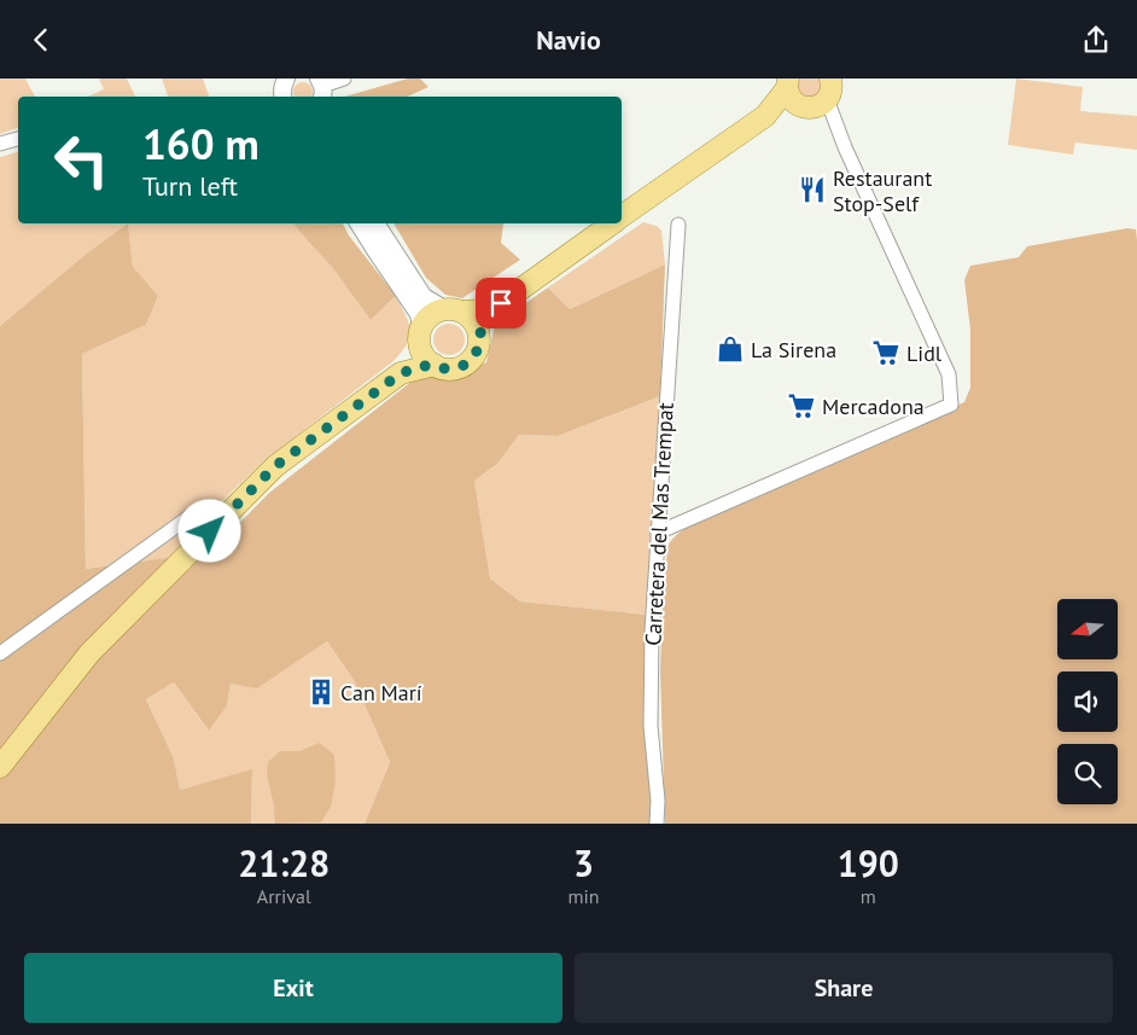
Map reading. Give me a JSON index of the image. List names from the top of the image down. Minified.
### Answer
{"streets":{"street":["Carretera del Mas Trempat"]},"places":{"restaurant":["Restaurant Stop-Self"],"shop":["La Sirena"],"supermarket":["Lidl","Mercadona"],"building":["Can Marí"]},"north":"left","page":{"header":"Navio","turn":["160 m","Turn left"],"eta":["21:28","Arrival","3","min","190","m"],"buttons":["Exit","Share"]}}
